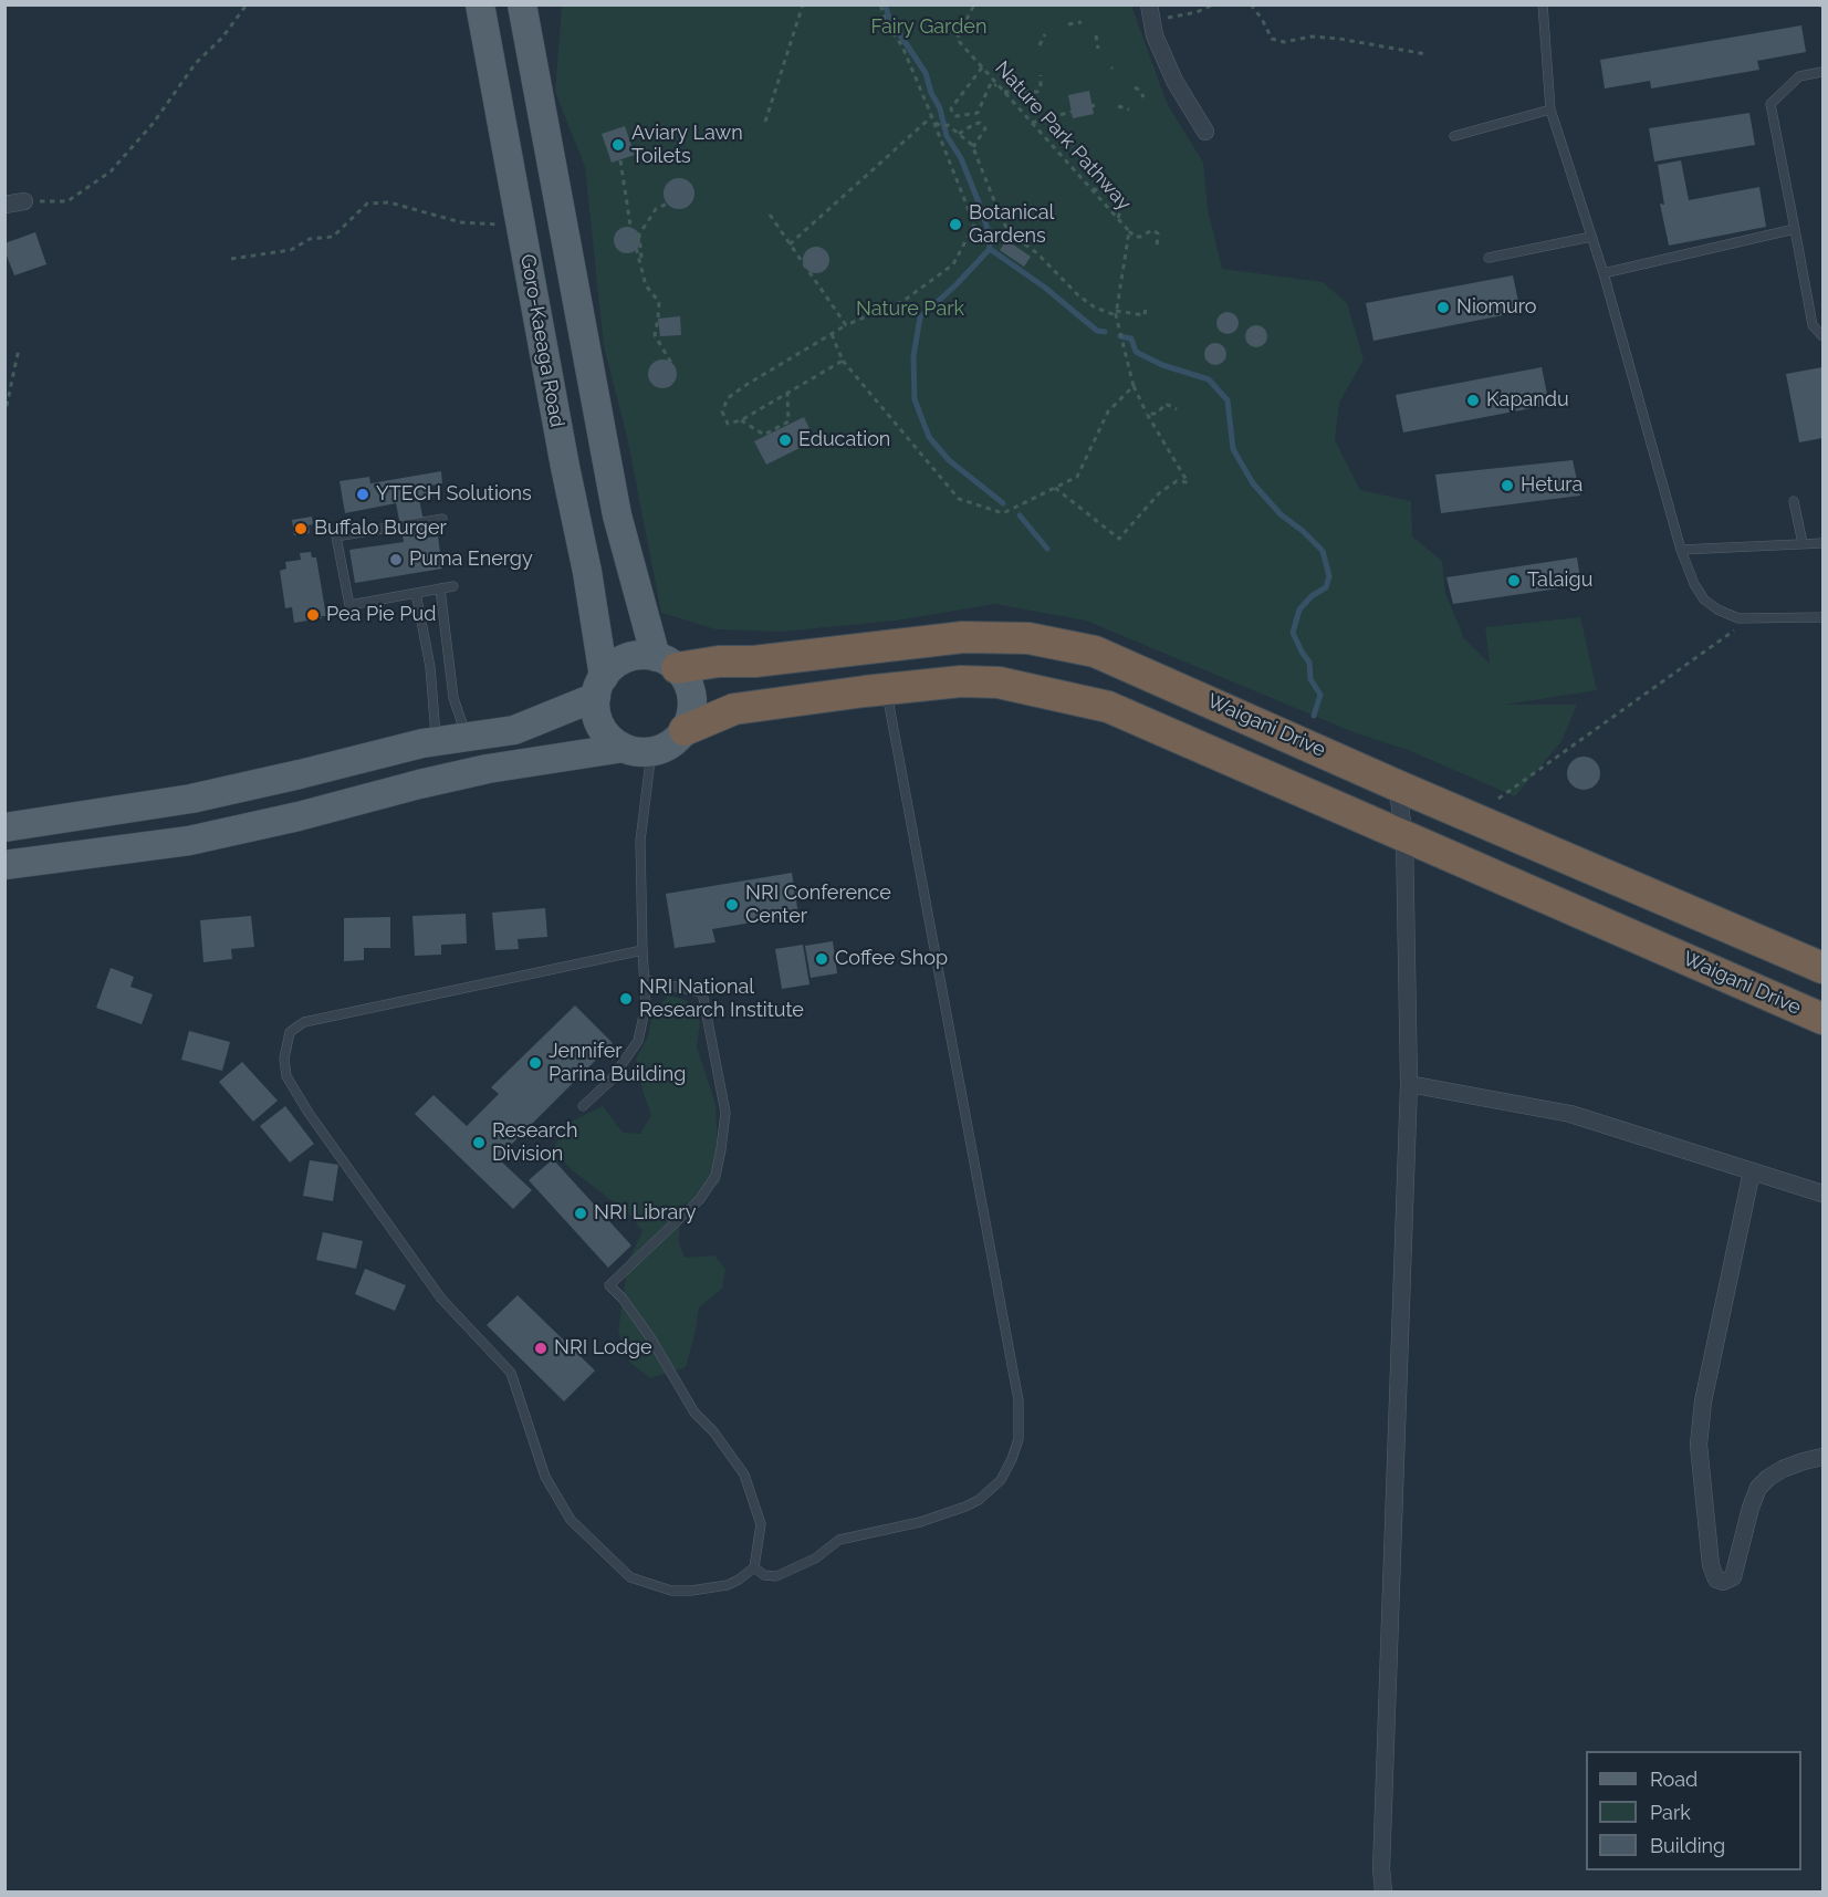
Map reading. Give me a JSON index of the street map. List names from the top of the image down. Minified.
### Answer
{"streets":{"highway":["Waigani Drive"],"main road":["Goro-Kaeaga Road"],"path":["Nature Park Pathway"]},"crossings":[["Goro-Kaeaga Road","Waigani Drive"]],"parks":["Fairy Garden","Nature Park"],"places":["Aviary Lawn Toilets","Botanical Gardens","Niomuro","Kapandu","Education","Hetura","YTECH Solutions","Buffalo Burger","Puma Energy","Talaigu","Pea Pie Pud","NRI Conference Center","Coffee Shop","NRI National Research Institute","Jennifer Parina Building","Research Division","NRI Library","NRI Lodge"],"legend":["Road","Park","Building"]}
